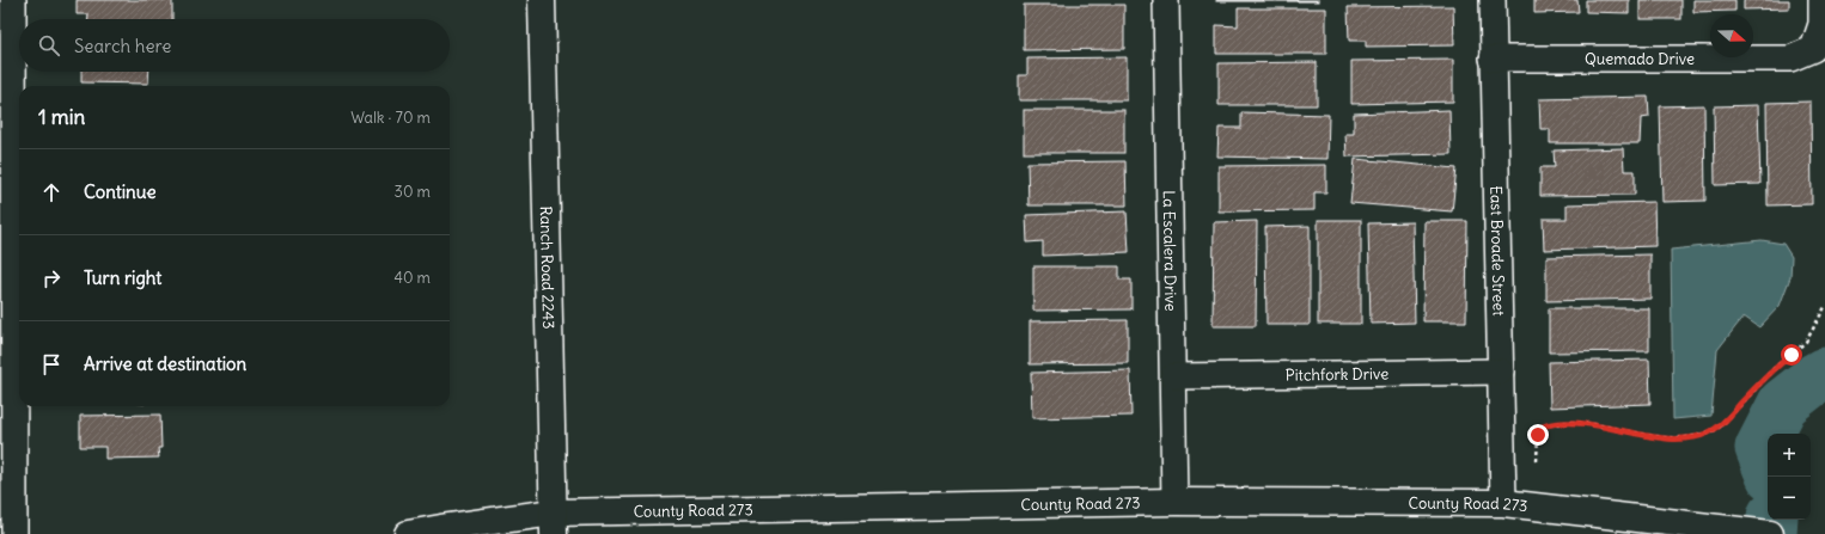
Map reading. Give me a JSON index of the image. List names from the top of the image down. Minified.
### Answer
{"streets":{"street":["Quemado Drive","La Escalera Drive","East Broade Street","Ranch Road 2243","Pitchfork Drive","County Road 273"]},"crossings":[["Quemado Drive","East Broade Street"],["La Escalera Drive","Pitchfork Drive"],["La Escalera Drive","County Road 273"],["East Broade Street","Pitchfork Drive"],["East Broade Street","County Road 273"],["Ranch Road 2243","County Road 273"]],"north":"right","page":{"search":"Search here","heading":["1 min","Walk · 70 m"],"list":[["Continue","30 m"],["Turn right","40 m"],"Arrive at destination"],"map_buttons":["+","−"]}}
